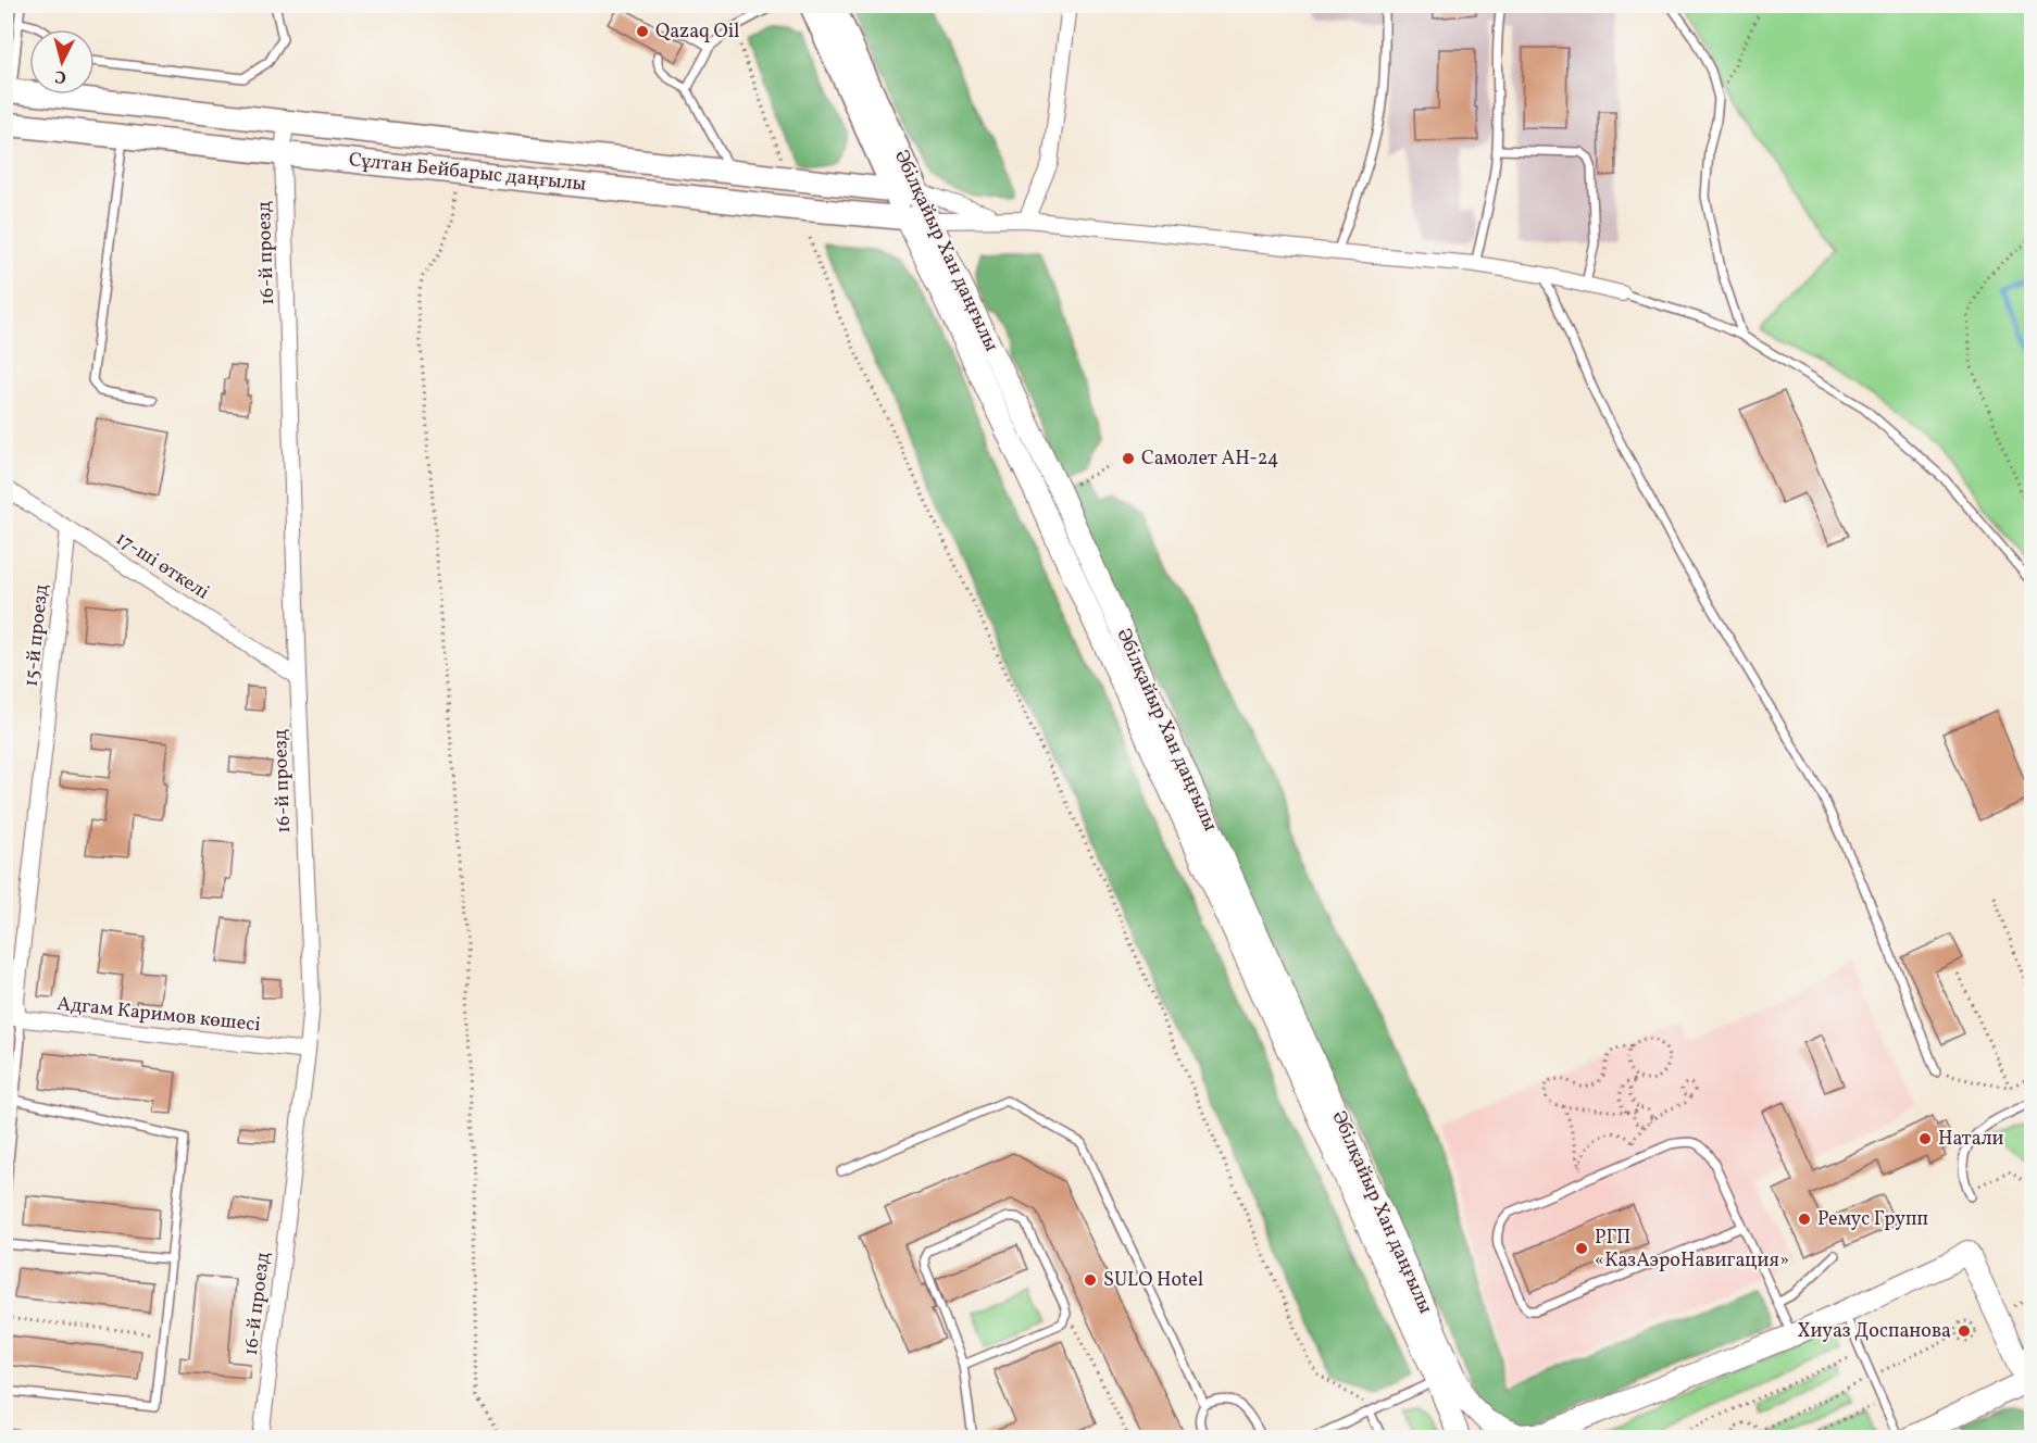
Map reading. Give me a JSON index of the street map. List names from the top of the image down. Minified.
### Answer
{"streets":{"main road":["Сұлтан Бейбарыс даңғылы","Әбілқайыр Хан даңғылы"],"street":["16-й проезд","17-ші өткелі","15-й проезд","Адгам Каримов көшесі"]},"crossings":[["Сұлтан Бейбарыс даңғылы","Әбілқайыр Хан даңғылы"],["Сұлтан Бейбарыс даңғылы","16-й проезд"],["16-й проезд","17-ші өткелі"],["16-й проезд","Адгам Каримов көшесі"],["17-ші өткелі","15-й проезд"],["15-й проезд","Адгам Каримов көшесі"]],"places":["Qazaq Oil","Самолет АН-24","Натали","Ремус Групп","РГП «КазАэроНавигация»","SULO Hotel","Хиуаз Доспанова"],"north":"bottom"}
